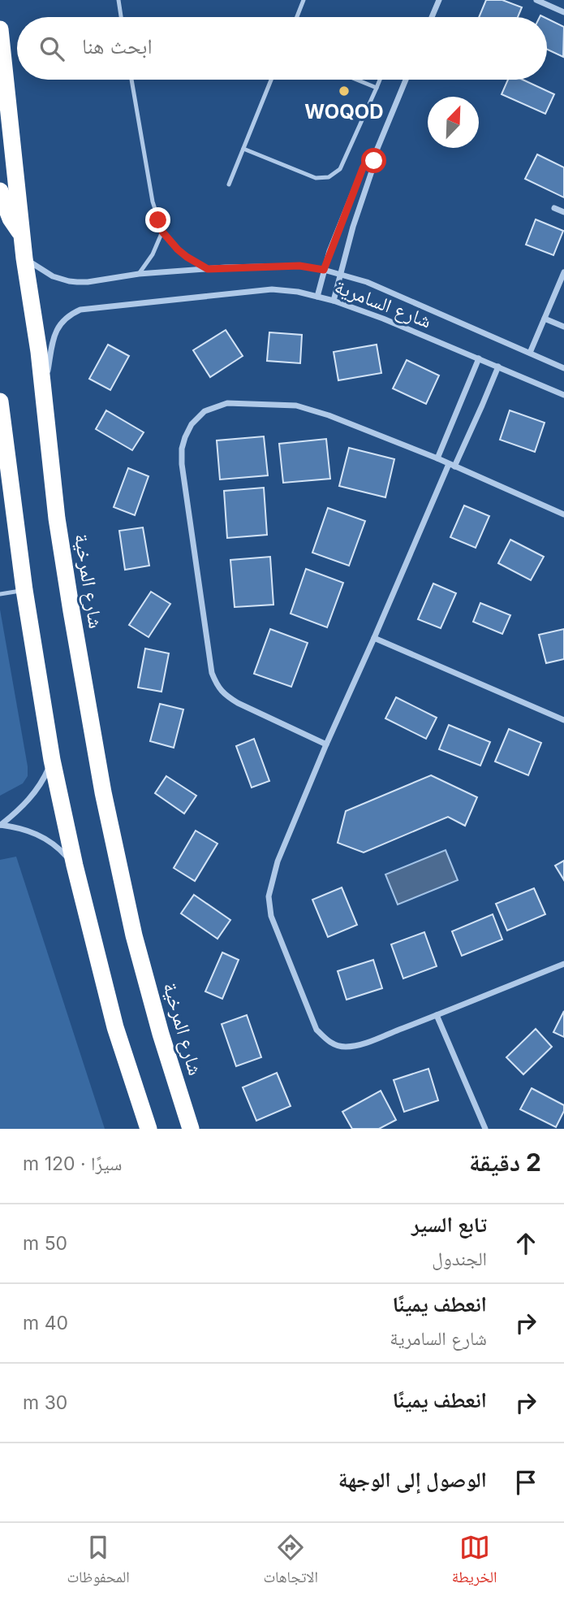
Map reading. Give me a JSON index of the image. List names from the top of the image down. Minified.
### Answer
{"streets":{"highway":["شارع المرخية"],"street":["شارع السامرية"]},"crossings":[["شارع السامرية","شارع المرخية"]],"places":["WOQOD"],"north":"top right","page":{"search":"ابحث هنا","heading":["2 دقيقة","سيرًا · 120 m"],"list":[["تابع السير","الجندول","50 m"],["انعطف يمينًا","شارع السامرية","40 m"],["انعطف يمينًا","30 m"],"الوصول إلى الوجهة"],"nav":["الخريطة","الاتجاهات","المحفوظات"]}}
